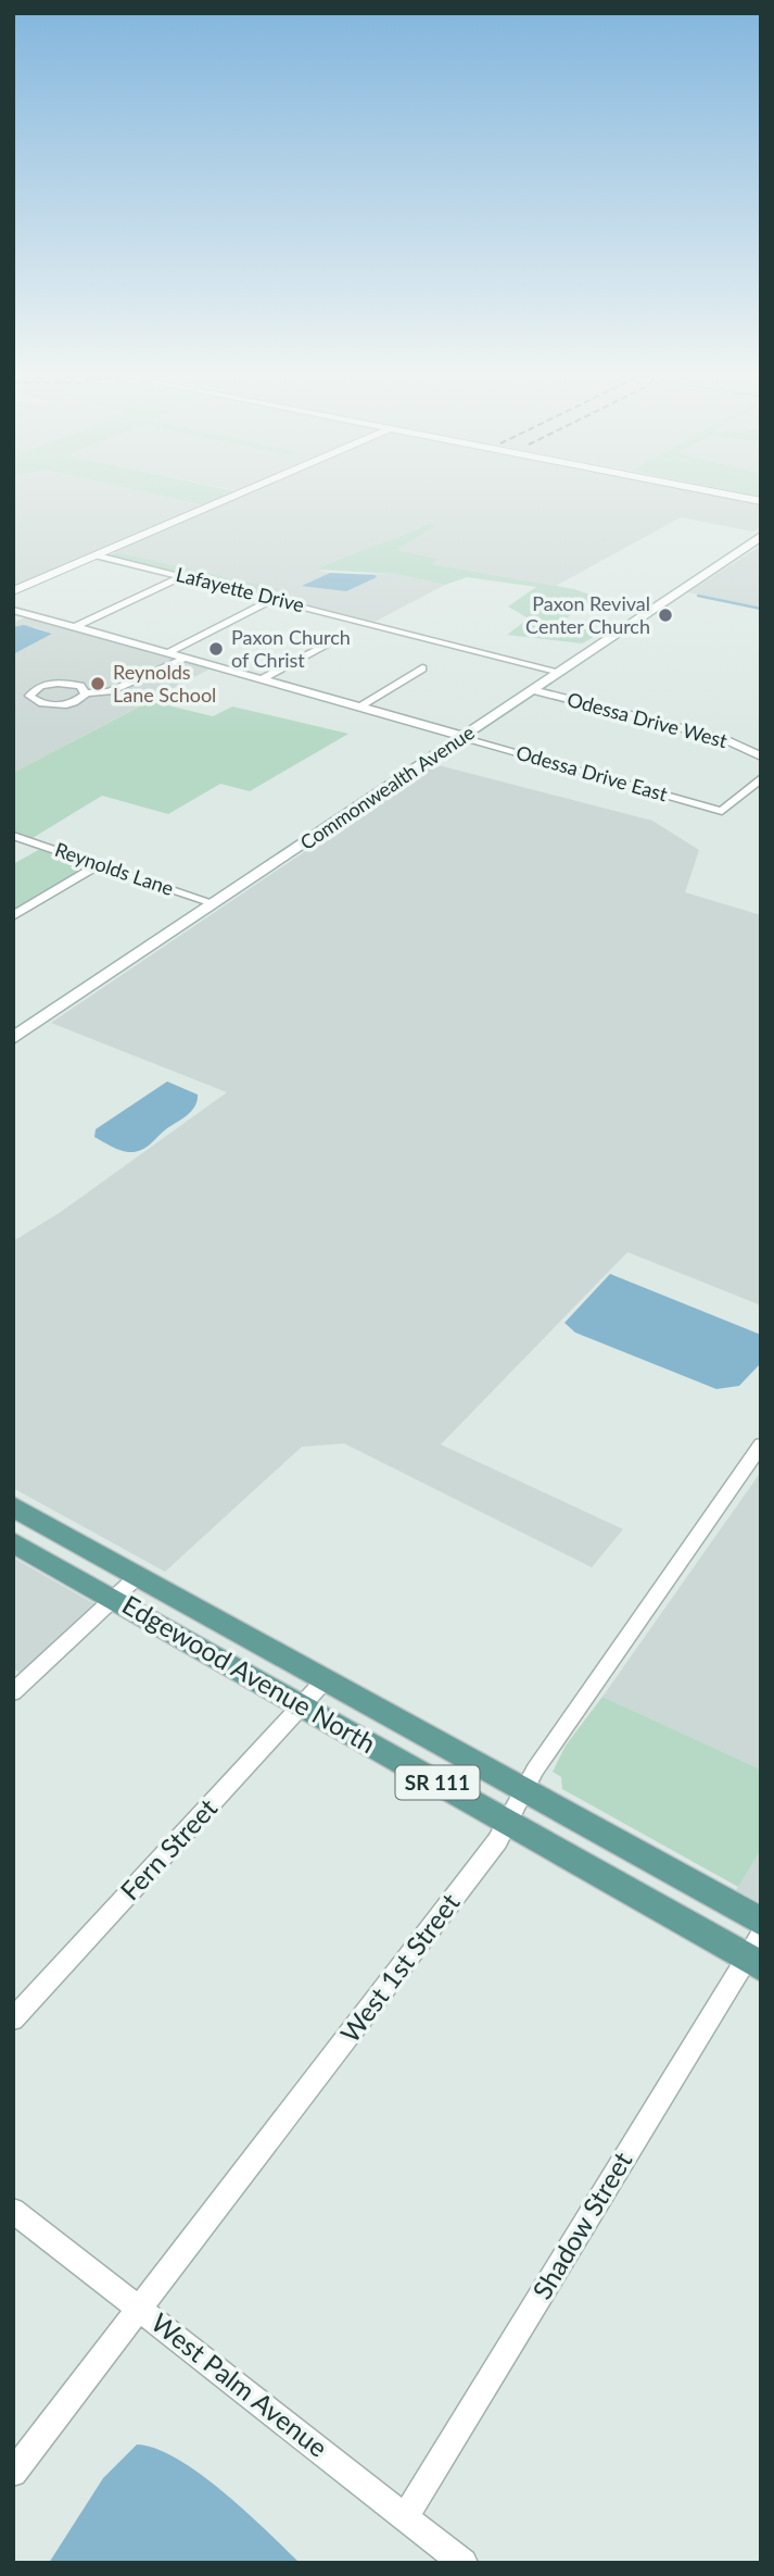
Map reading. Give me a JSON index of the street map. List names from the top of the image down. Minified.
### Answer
{"streets":{"main road":["Commonwealth Avenue","Edgewood Avenue North","SR 111"],"street":["Lafayette Drive","Odessa Drive West","Odessa Drive East","Reynolds Lane","Fern Street","West 1st Street","Shadow Street","West Palm Avenue"]},"crossings":[["Lafayette Drive","Commonwealth Avenue"],["Odessa Drive West","Commonwealth Avenue"],["Odessa Drive East","Commonwealth Avenue"],["Commonwealth Avenue","Reynolds Lane"],["Edgewood Avenue North","Fern Street"],["Edgewood Avenue North","West 1st Street"],["Edgewood Avenue North","Shadow Street"],["West 1st Street","West Palm Avenue"],["Shadow Street","West Palm Avenue"]],"places":["Paxon Revival Center Church","Paxon Church of Christ","Reynolds Lane School"]}
